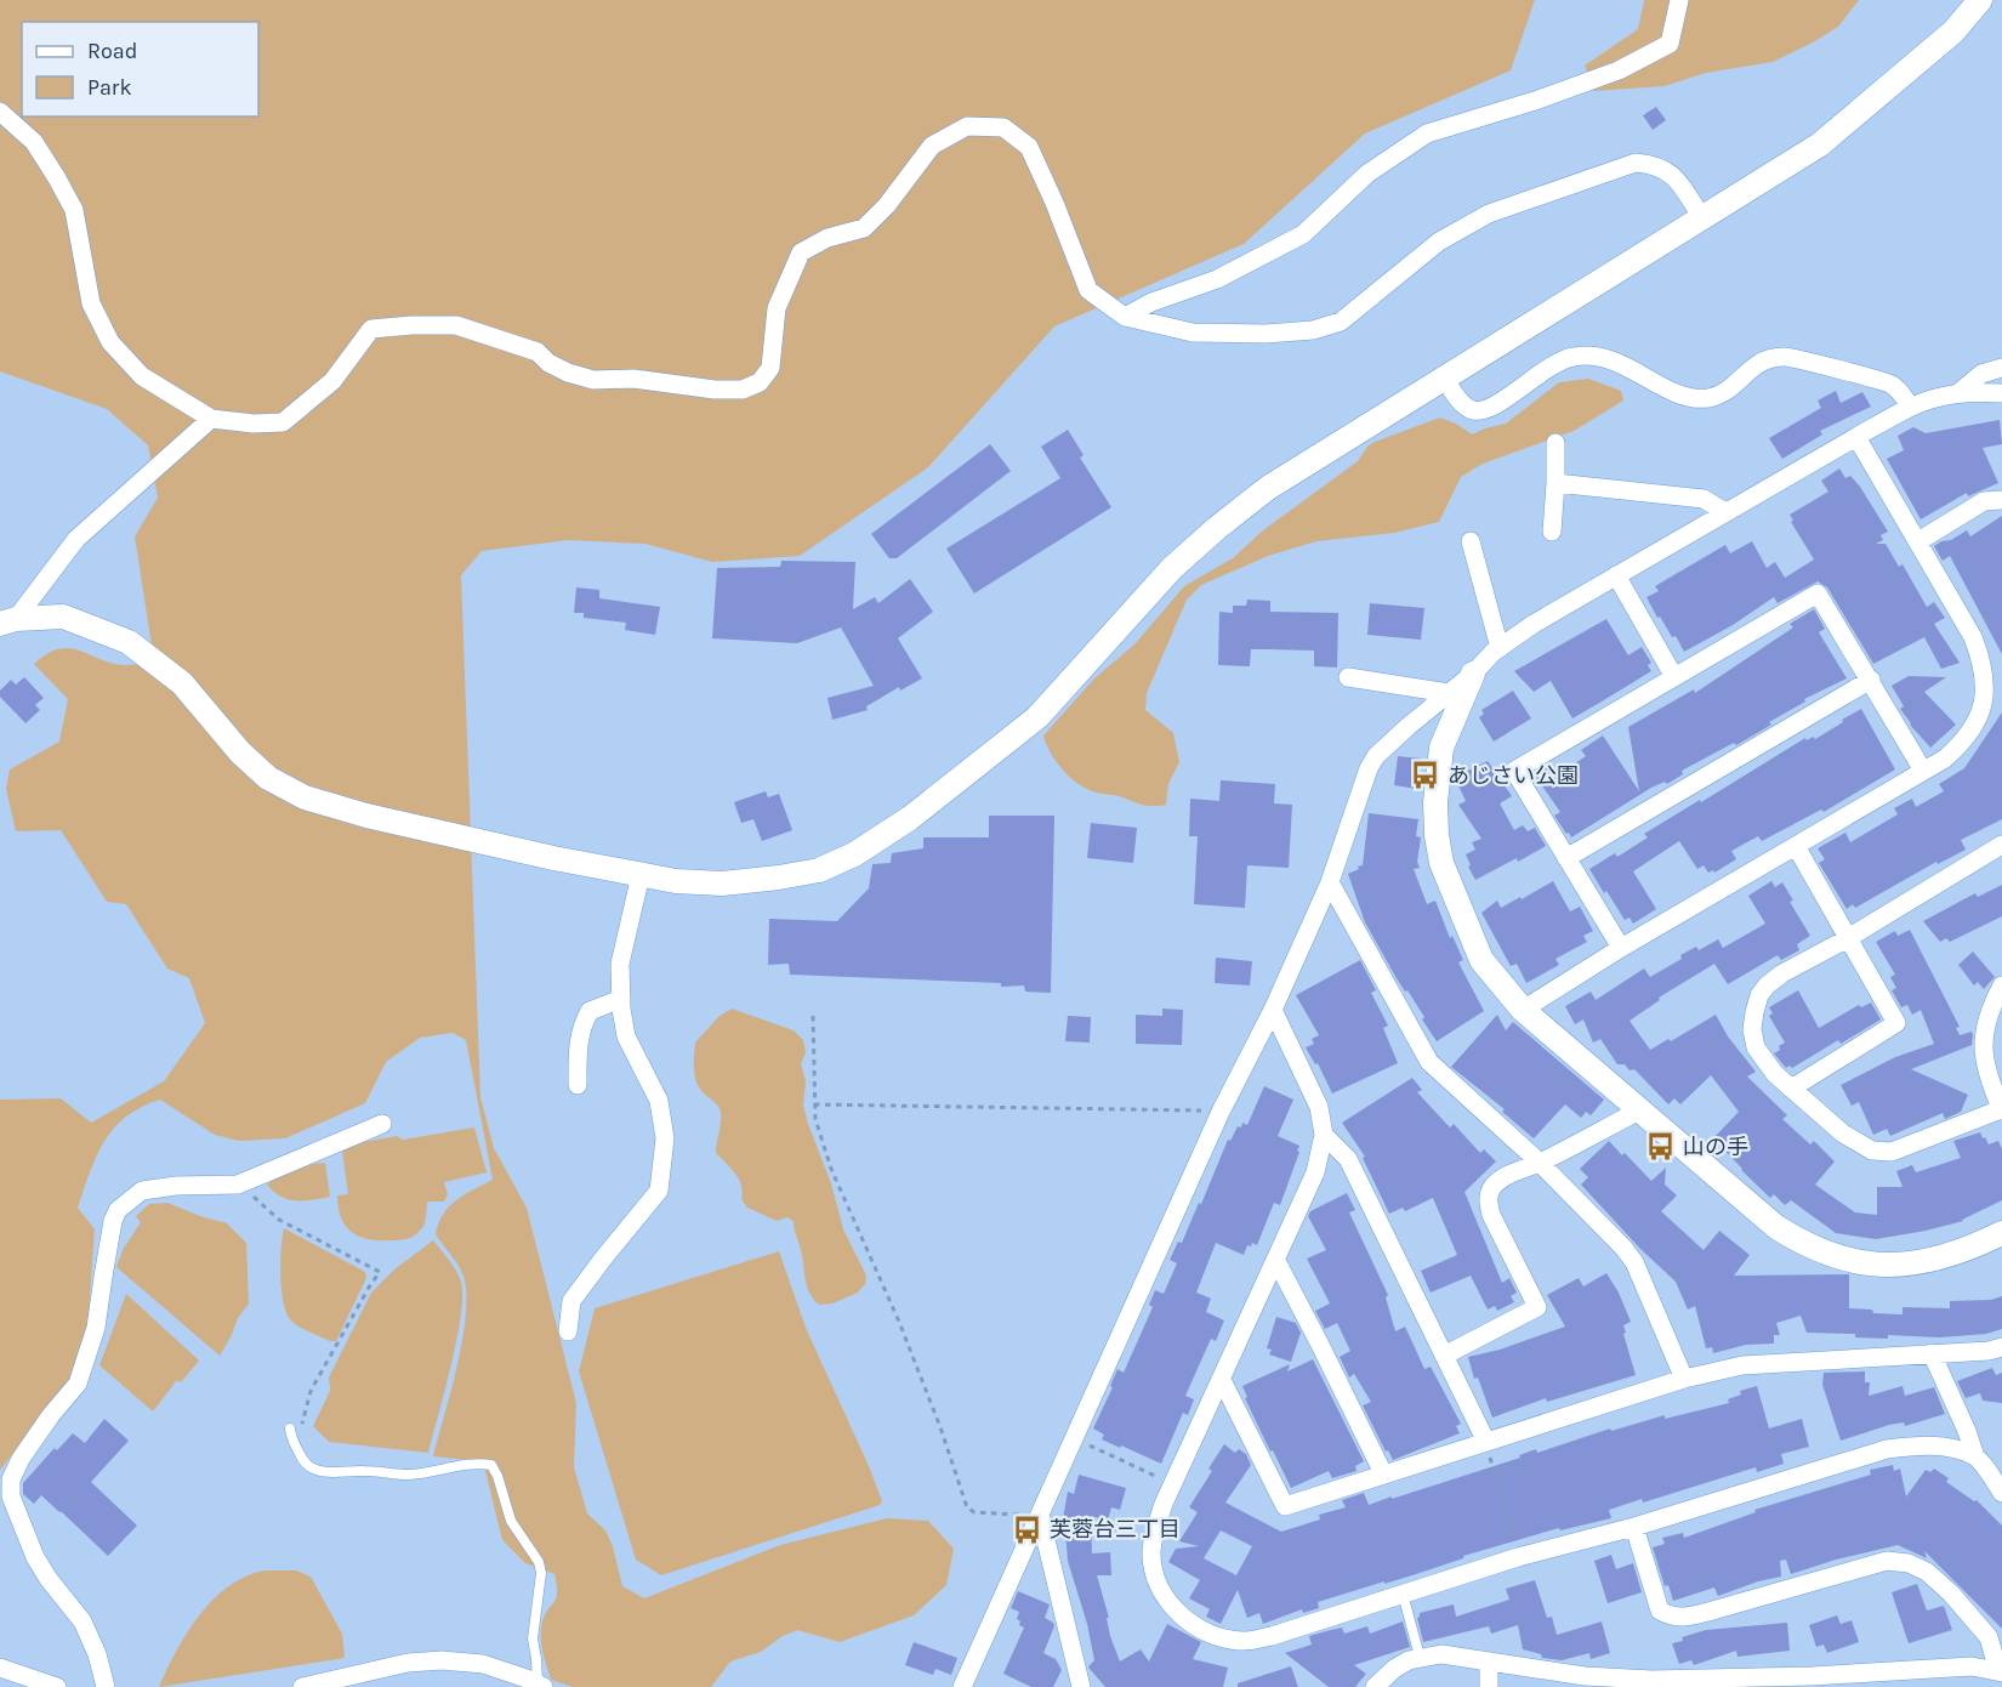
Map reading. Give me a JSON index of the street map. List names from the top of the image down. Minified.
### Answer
{"places":{"bus stop":["あじさい公園","山の手","芙蓉台三丁目"]},"legend":["Road","Park"]}
